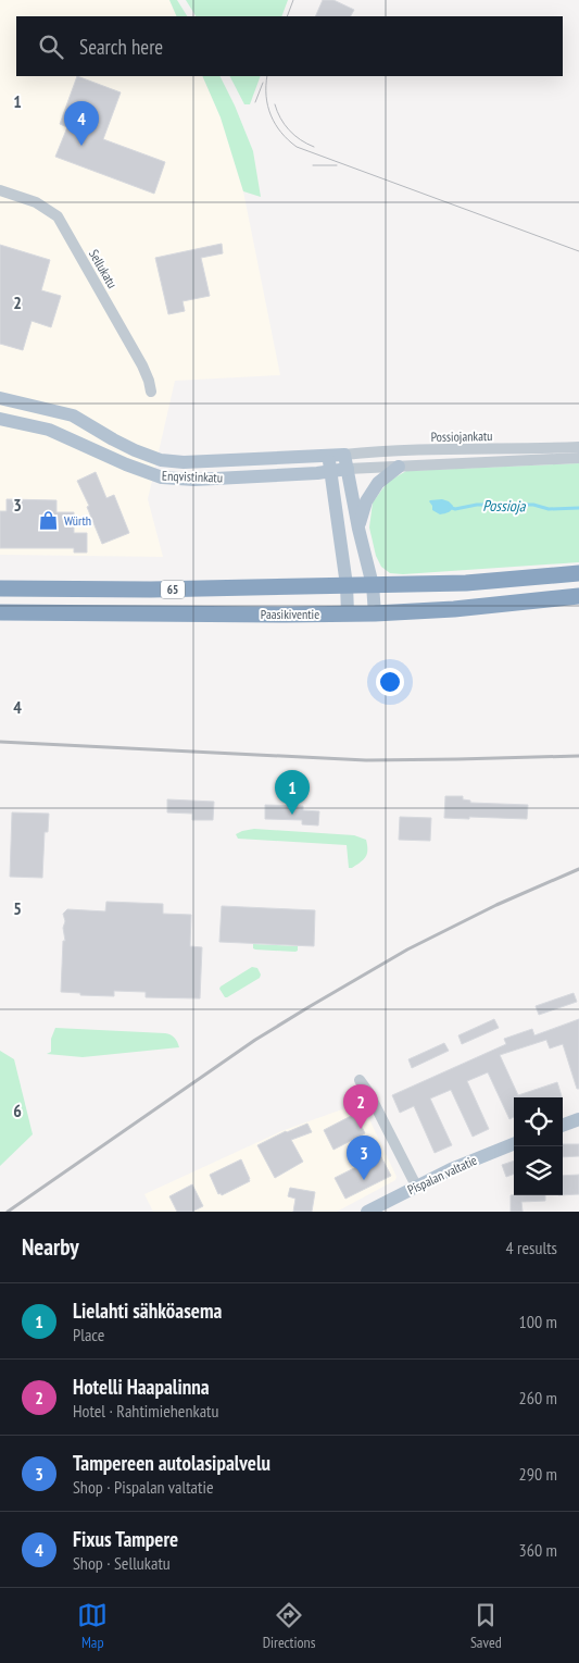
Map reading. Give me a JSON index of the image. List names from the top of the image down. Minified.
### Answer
{"streets":{"highway":["65","Paasikiventie"],"main road":["Enqvistinkatu","Pispalan valtatie"],"street":["Sellukatu","Possiojankatu"]},"crossings":[["Possiojankatu","Enqvistinkatu"]],"water":["Possioja"],"places":{"shop":["Würth"]},"page":{"search":"Search here","pins":["4","1","2","3"],"heading":["Nearby","4 results"],"list":[{"mark":"1","name":"Lielahti sähköasema","note":"Place","value":"100 m"},{"mark":"2","name":"Hotelli Haapalinna","note":"Hotel · Rahtimiehenkatu","value":"260 m"},{"mark":"3","name":"Tampereen autolasipalvelu","note":"Shop · Pispalan valtatie","value":"290 m"},{"mark":"4","name":"Fixus Tampere","note":"Shop · Sellukatu","value":"360 m"}],"nav":["Map","Directions","Saved"]},"grid":{"rows":["1","2","3","4","5","6"]}}
